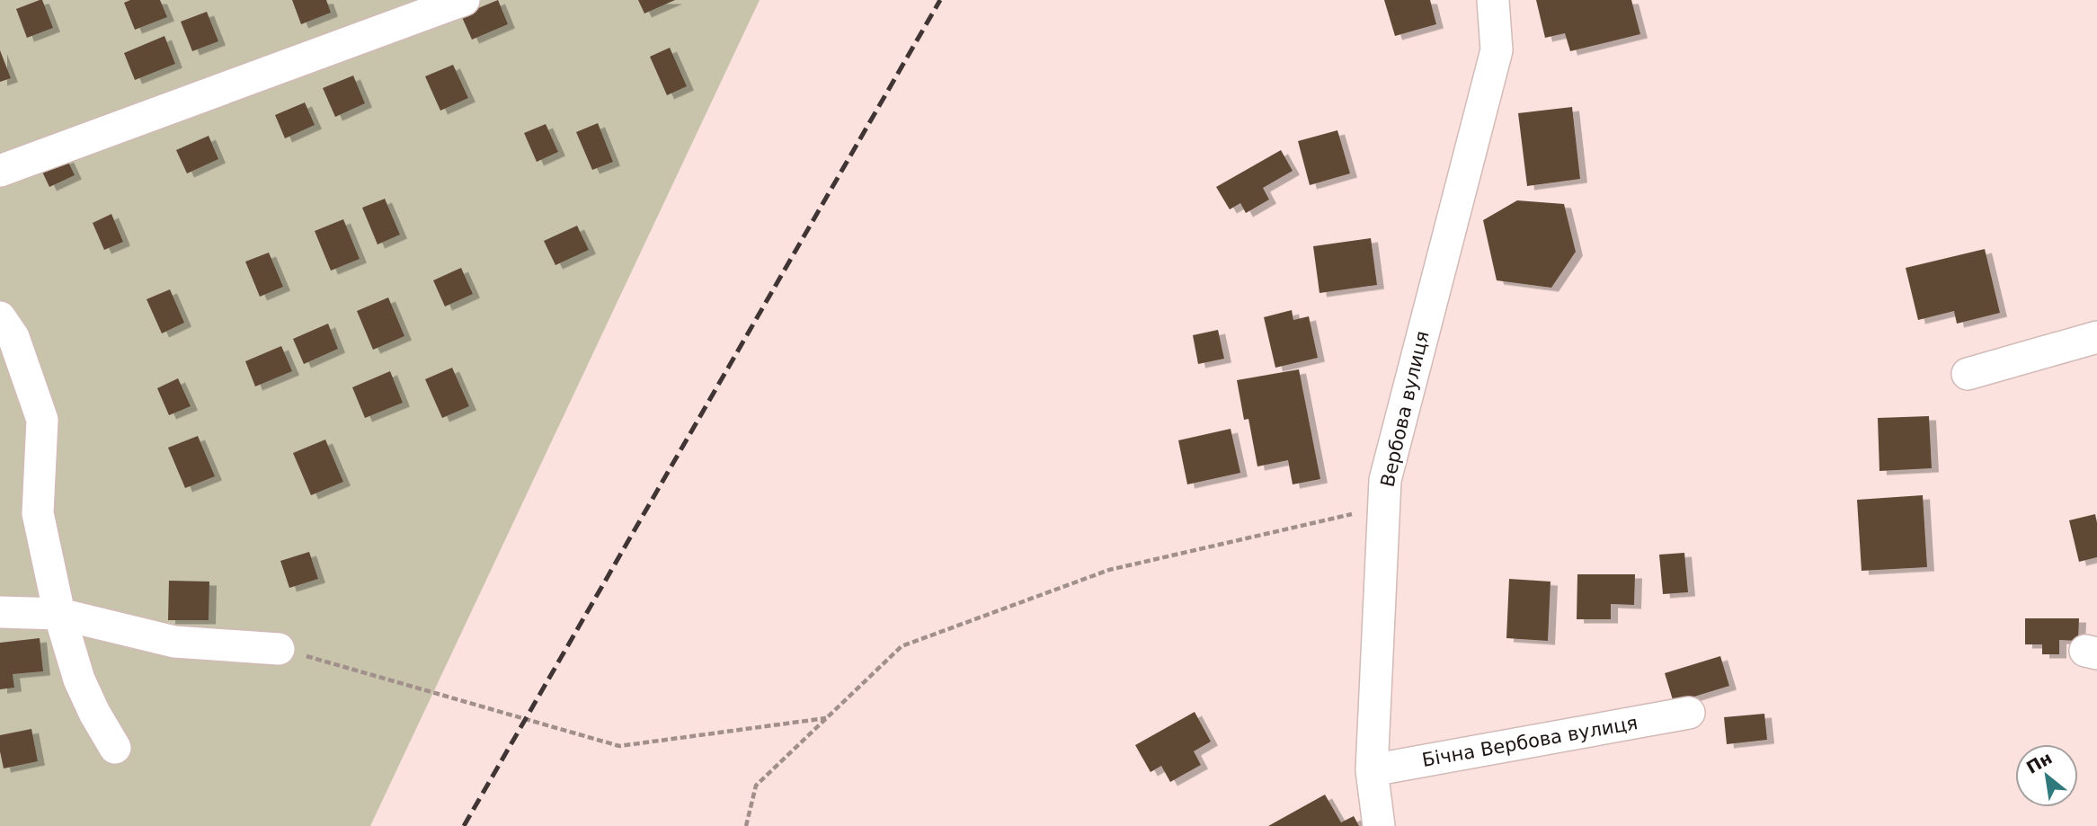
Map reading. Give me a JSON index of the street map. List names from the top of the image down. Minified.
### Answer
{"streets":{"street":["Вербова вулиця","Бічна Вербова вулиця"]},"crossings":[["Вербова вулиця","Бічна Вербова вулиця"]],"north":"top left"}
